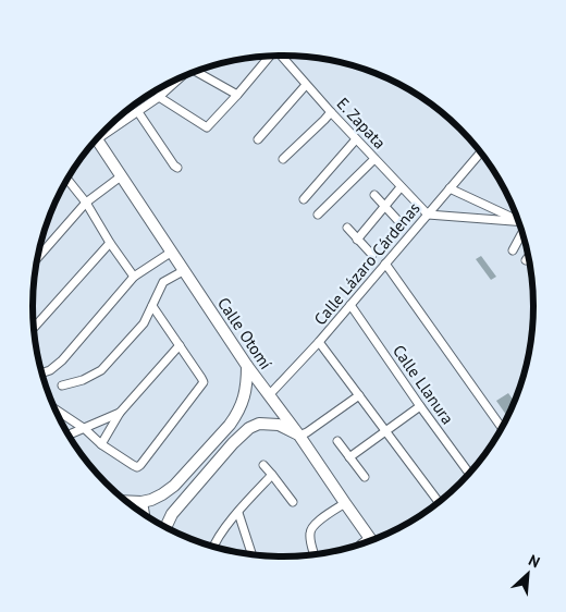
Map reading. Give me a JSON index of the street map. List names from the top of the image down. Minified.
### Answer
{"streets":{"street":["E. Zapata","Calle Lázaro Cárdenas","Calle Otomí","Calle Llanura"]},"crossings":[["E. Zapata","Calle Lázaro Cárdenas"],["Calle Lázaro Cárdenas","Calle Otomí"],["Calle Lázaro Cárdenas","Calle Llanura"]],"north":"top right"}
